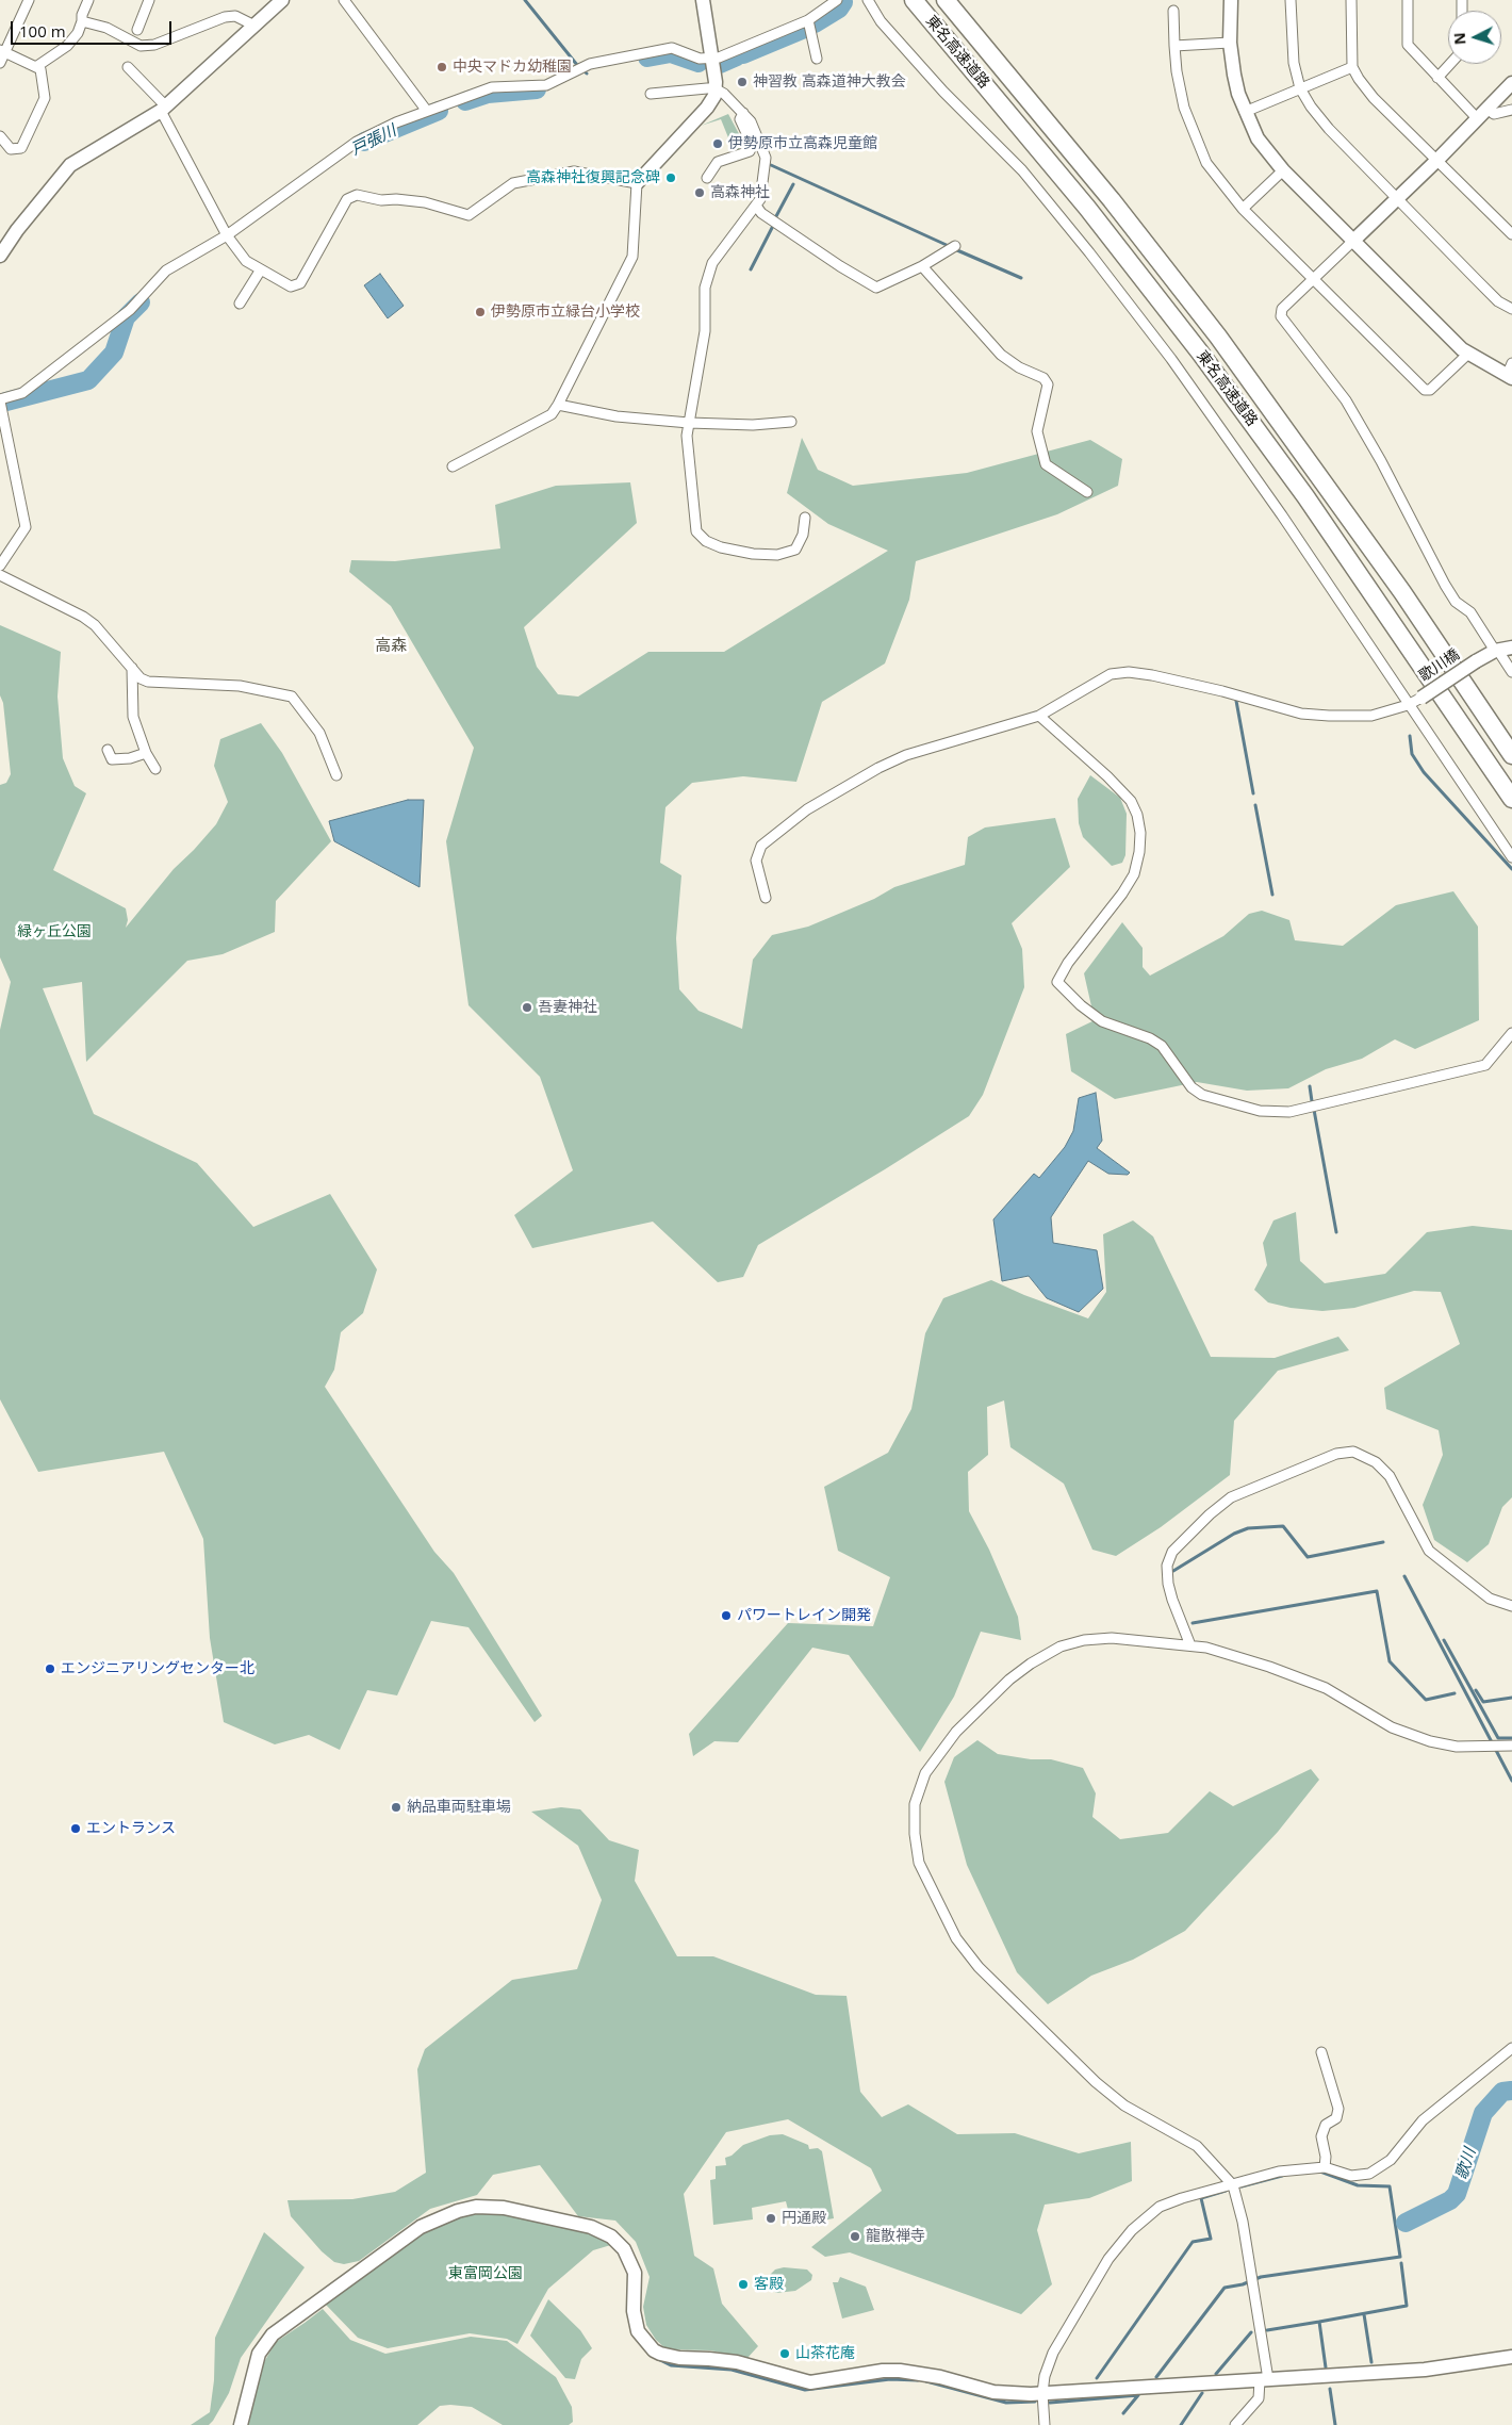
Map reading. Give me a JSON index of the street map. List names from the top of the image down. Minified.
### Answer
{"streets":{"highway":["東名高速道路"],"street":["歌川橋"]},"districts":["高森"],"water":["戸張川","歌川"],"parks":["緑ヶ丘公園","東富岡公園"],"places":["中央マドカ幼稚園","神習教 高森道神大教会","伊勢原市立高森児童館","高森神社復興記念碑","高森神社","伊勢原市立緑台小学校","吾妻神社","パワートレイン開発","エンジニアリングセンター北","納品車両駐車場","エントランス","円通殿","龍散禅寺","客殿","山茶花庵"],"scale_bar":"100 m","north":"left"}
